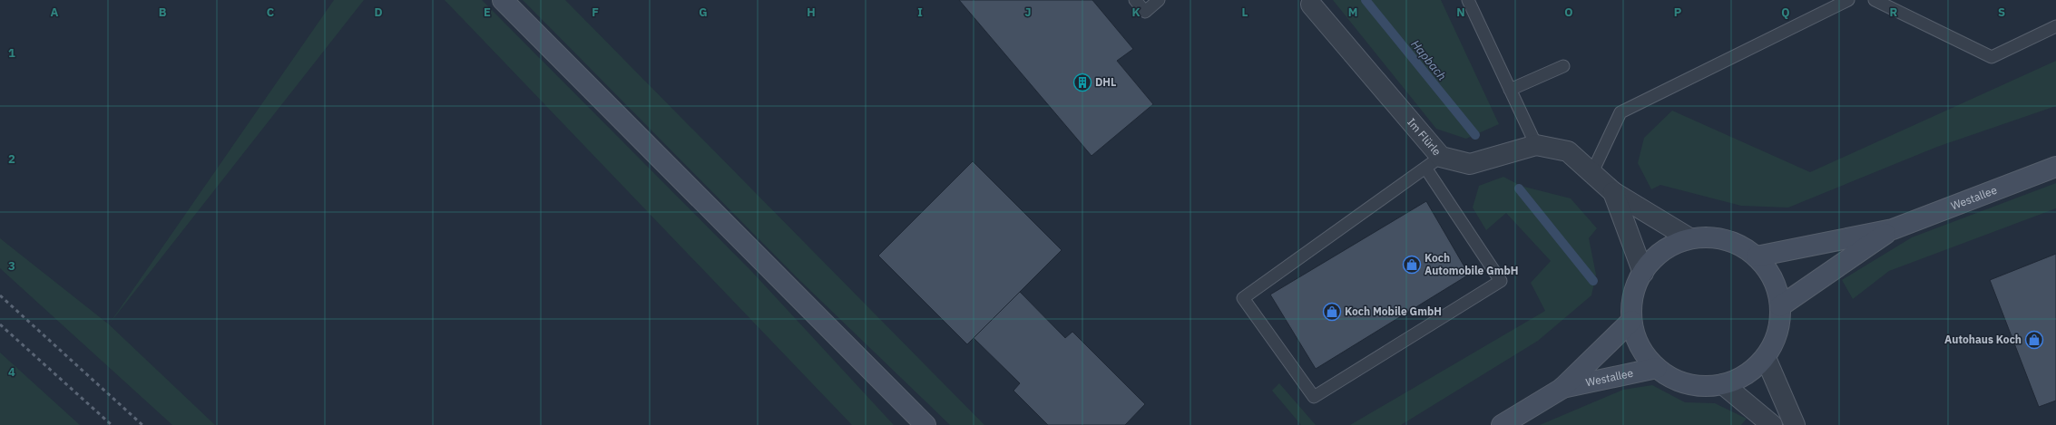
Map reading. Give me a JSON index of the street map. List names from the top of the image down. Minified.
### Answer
{"streets":{"main road":["Westallee"],"street":["Im Flürle"]},"water":["Hapbach"],"places":{"building":["DHL"],"shop":["Koch Automobile GmbH","Koch Mobile GmbH","Autohaus Koch"]},"grid":{"columns":["A","B","C","D","E","F","G","H","I","J","K","L","M","N","O","P","Q","R","S"],"rows":["1","2","3","4"]}}
